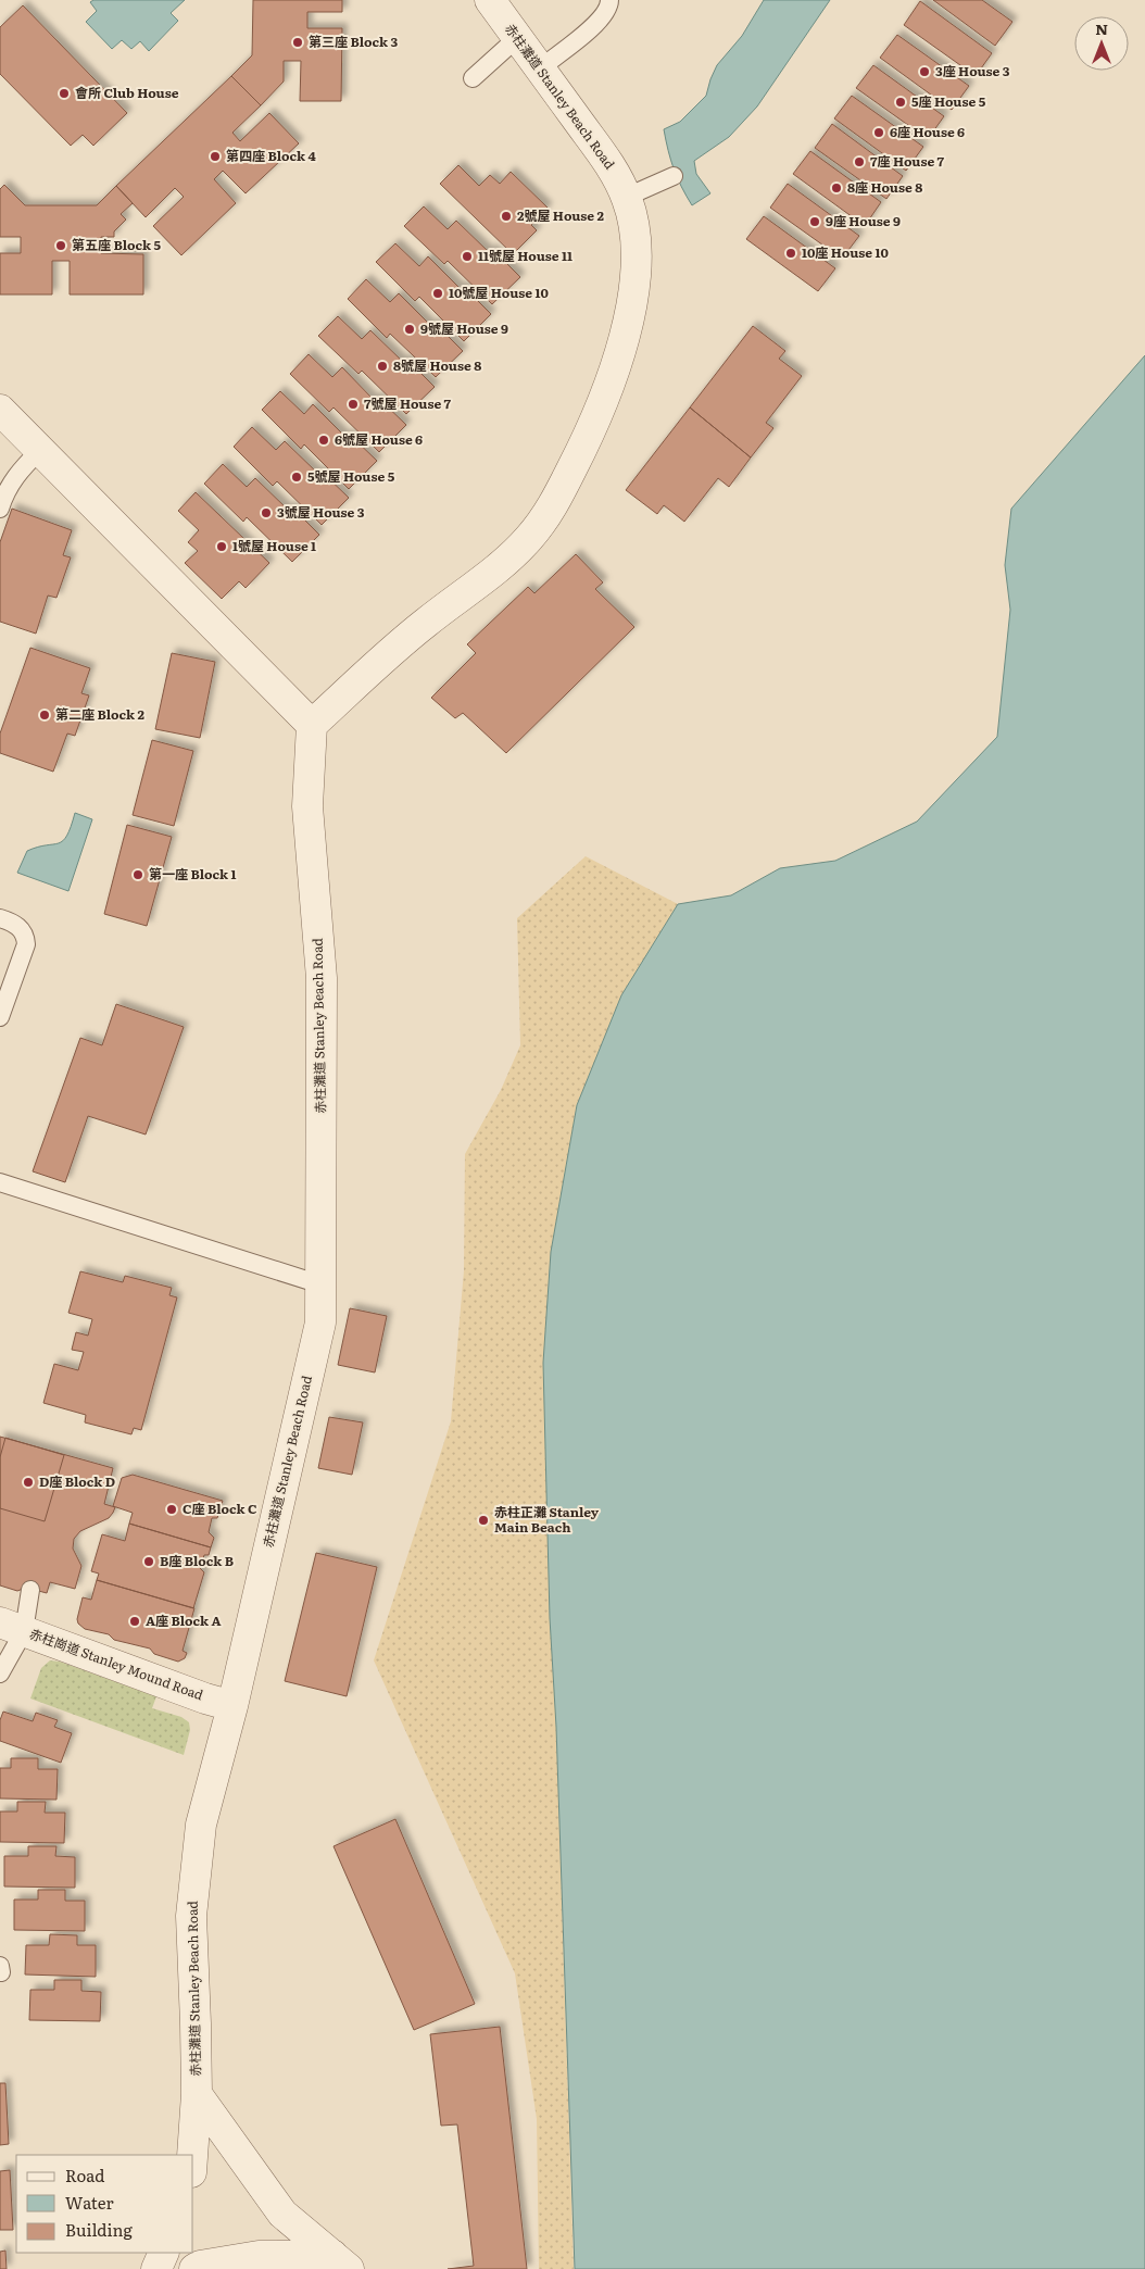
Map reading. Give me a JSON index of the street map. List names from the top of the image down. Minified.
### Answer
{"streets":{"street":["赤柱灘道 Stanley Beach Road","赤柱崗道 Stanley Mound Road"]},"crossings":[["赤柱灘道 Stanley Beach Road","赤柱崗道 Stanley Mound Road"]],"places":["第三座 Block 3","3座 House 3","會所 Club House","5座 House 5","6座 House 6","第四座 Block 4","7座 House 7","8座 House 8","2號屋 House 2","9座 House 9","第五座 Block 5","10座 House 10","11號屋 House 11","10號屋 House 10","9號屋 House 9","8號屋 House 8","7號屋 House 7","6號屋 House 6","5號屋 House 5","3號屋 House 3","1號屋 House 1","第二座 Block 2","第一座 Block 1","D座 Block D","C座 Block C","赤柱正灘 Stanley Main Beach","B座 Block B","A座 Block A"],"legend":["Road","Water","Building"],"north":"top"}
